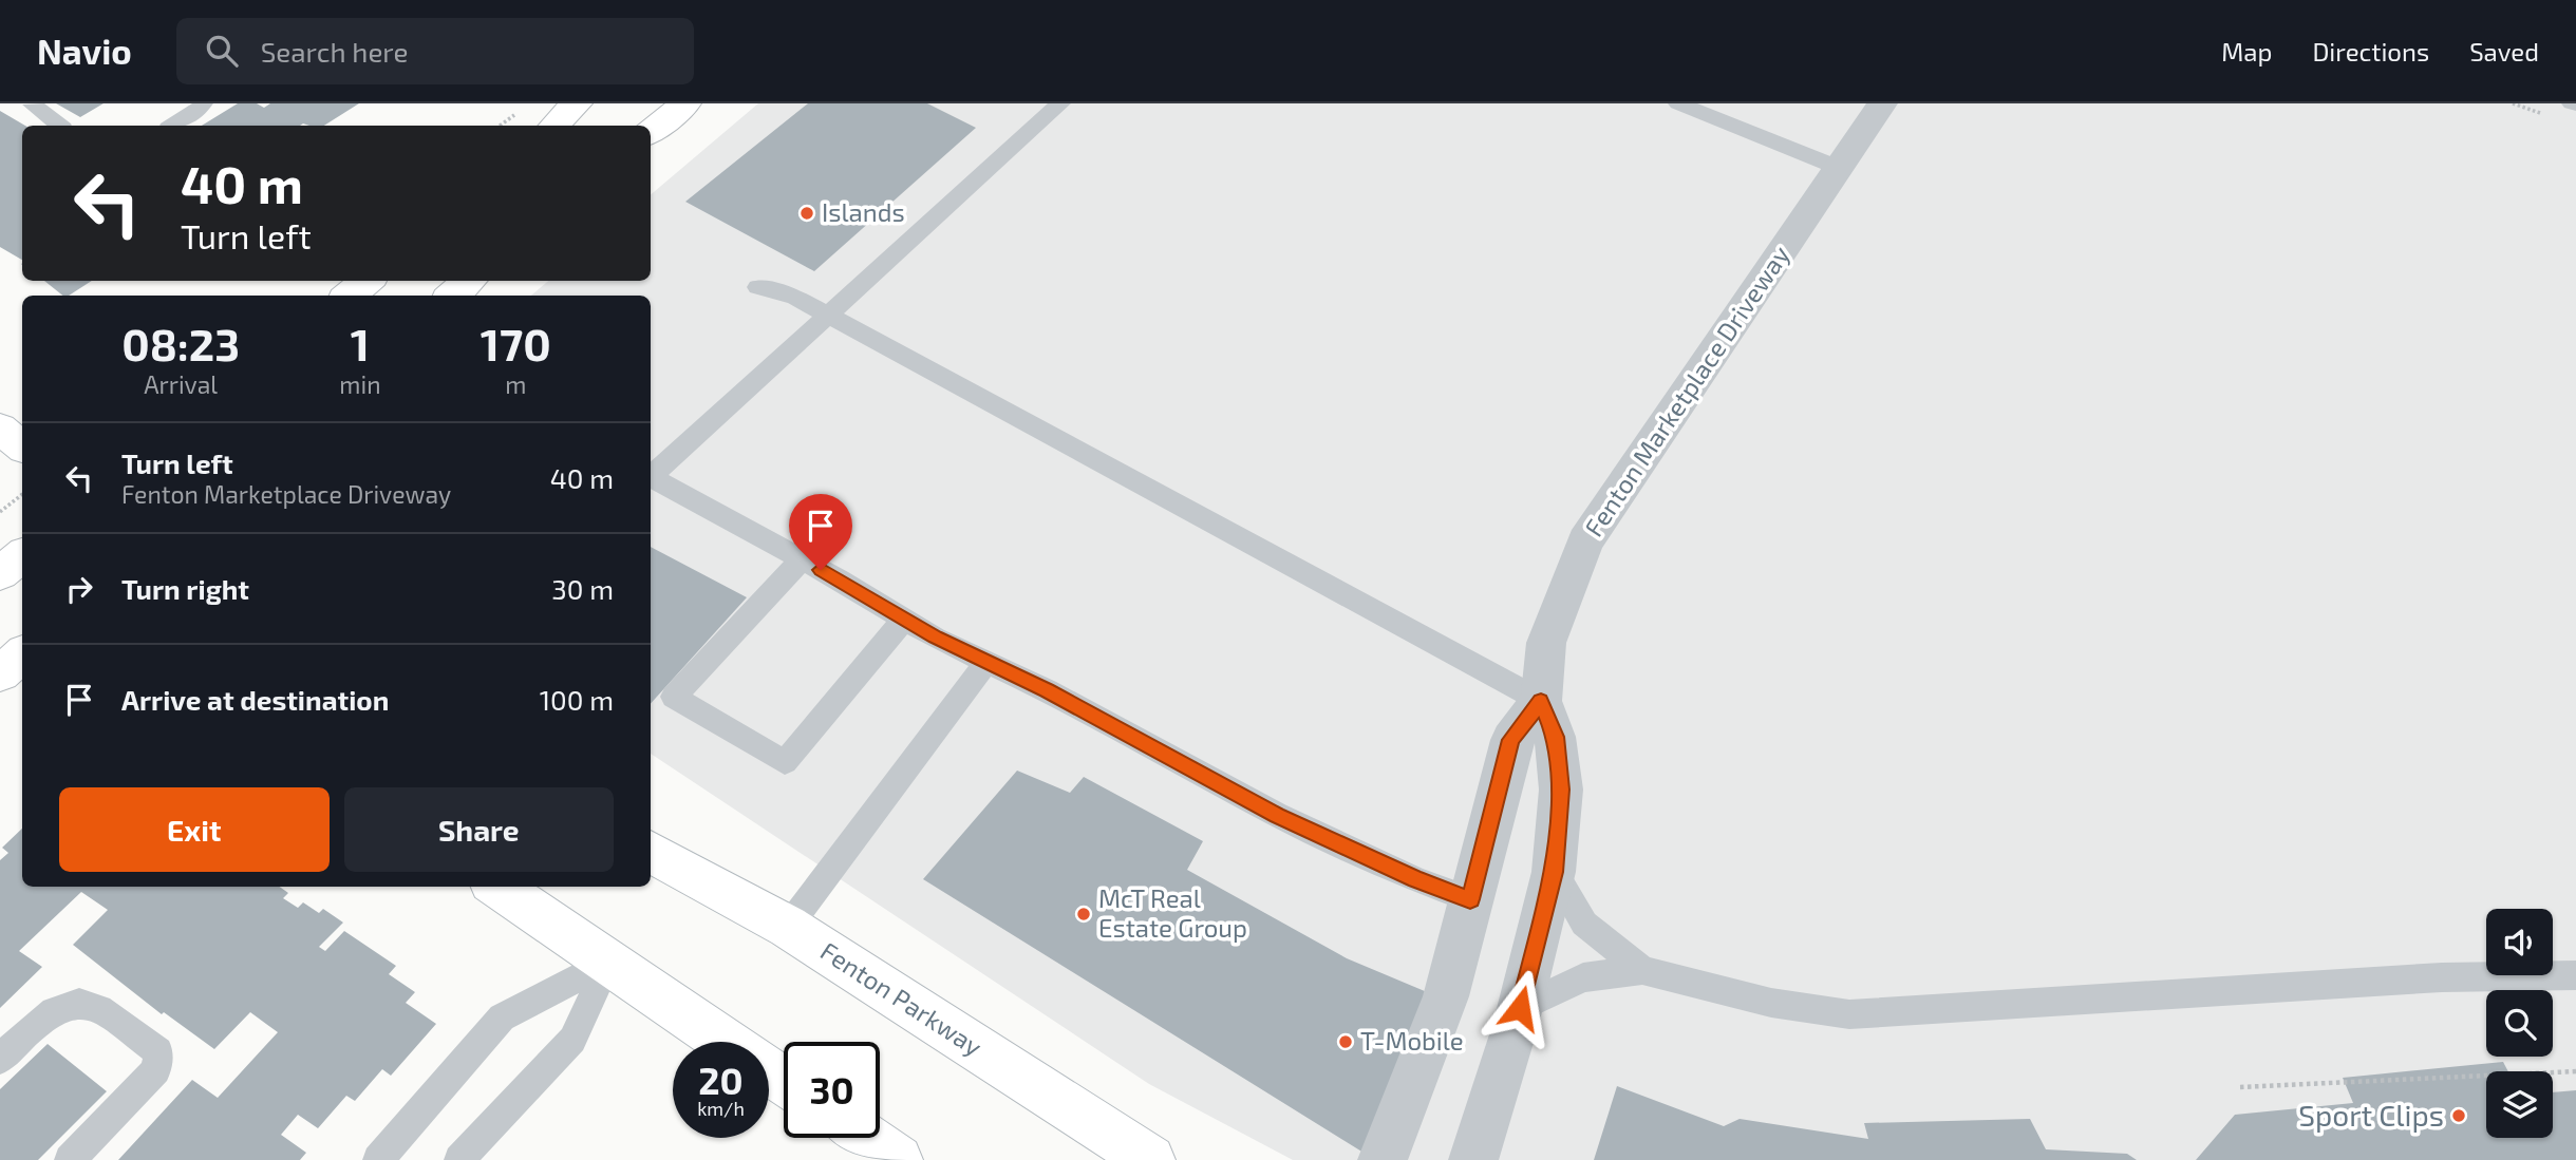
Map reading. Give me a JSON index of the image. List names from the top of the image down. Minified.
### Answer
{"streets":{"main road":["Fenton Parkway"],"street":["Fenton Marketplace Driveway"]},"places":["Islands","McT Real Estate Group","T-Mobile","Sport Clips"],"page":{"header":"Navio","search":"Search here","nav":["Map","Directions","Saved"],"turn":["40 m","Turn left"],"eta":["08:23","Arrival","1","min","170","m"],"list":[{"name":"Turn left","note":"Fenton Marketplace Driveway","value":"40 m"},{"name":"Turn right","value":"30 m"},{"name":"Arrive at destination","value":"100 m"}],"buttons":["Exit","Share"],"speed":"20 km/h","limit":"30"}}
